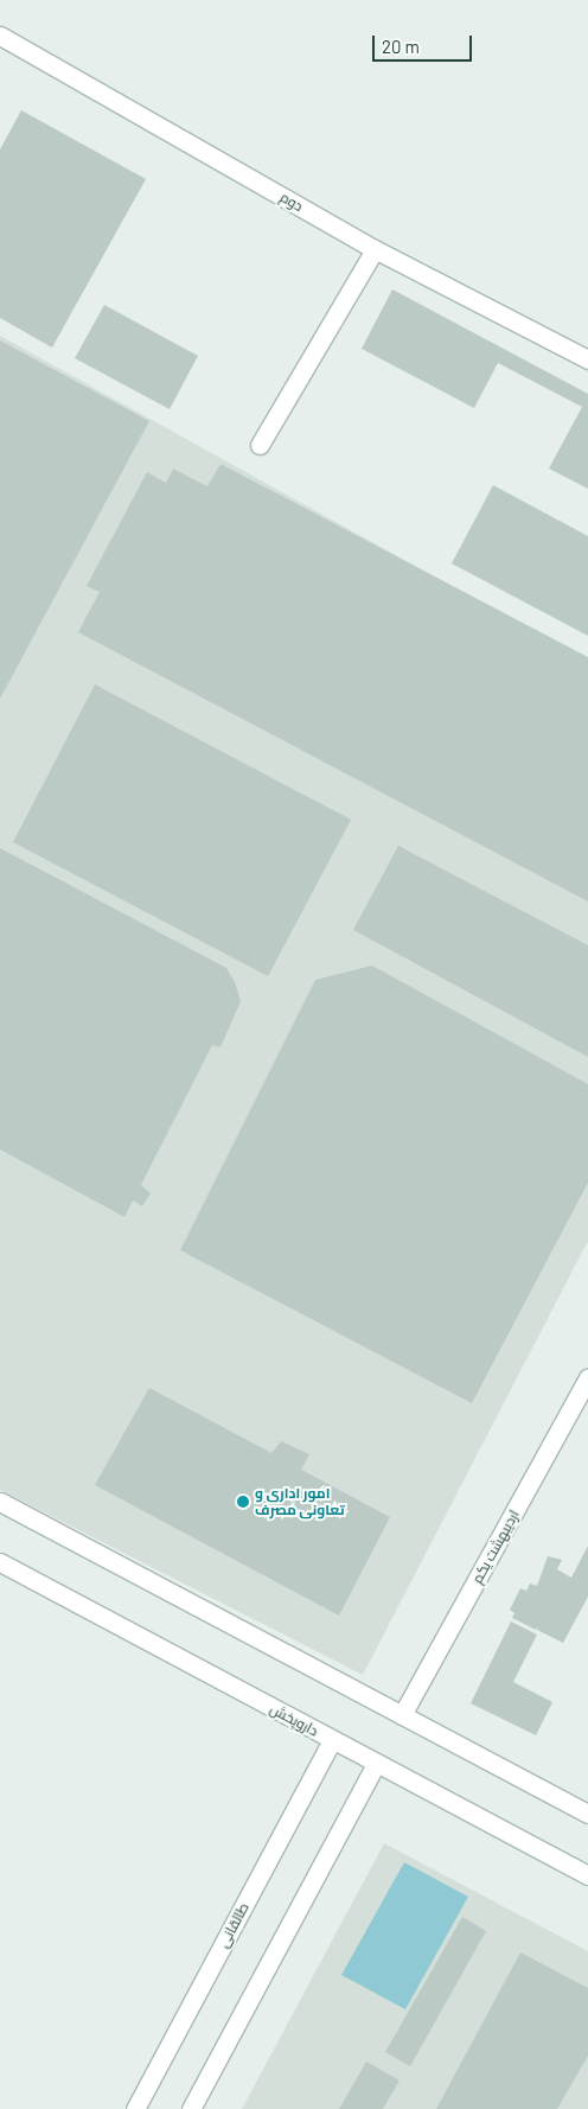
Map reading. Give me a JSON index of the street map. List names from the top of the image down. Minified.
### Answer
{"streets":{"street":["دوم","اردیبهشت یکم","داروپخش","طالقانی"]},"crossings":[["داروپخش","طالقانی"]],"places":["امور اداری و تعاونی مصرف"],"scale_bar":"20 m"}
